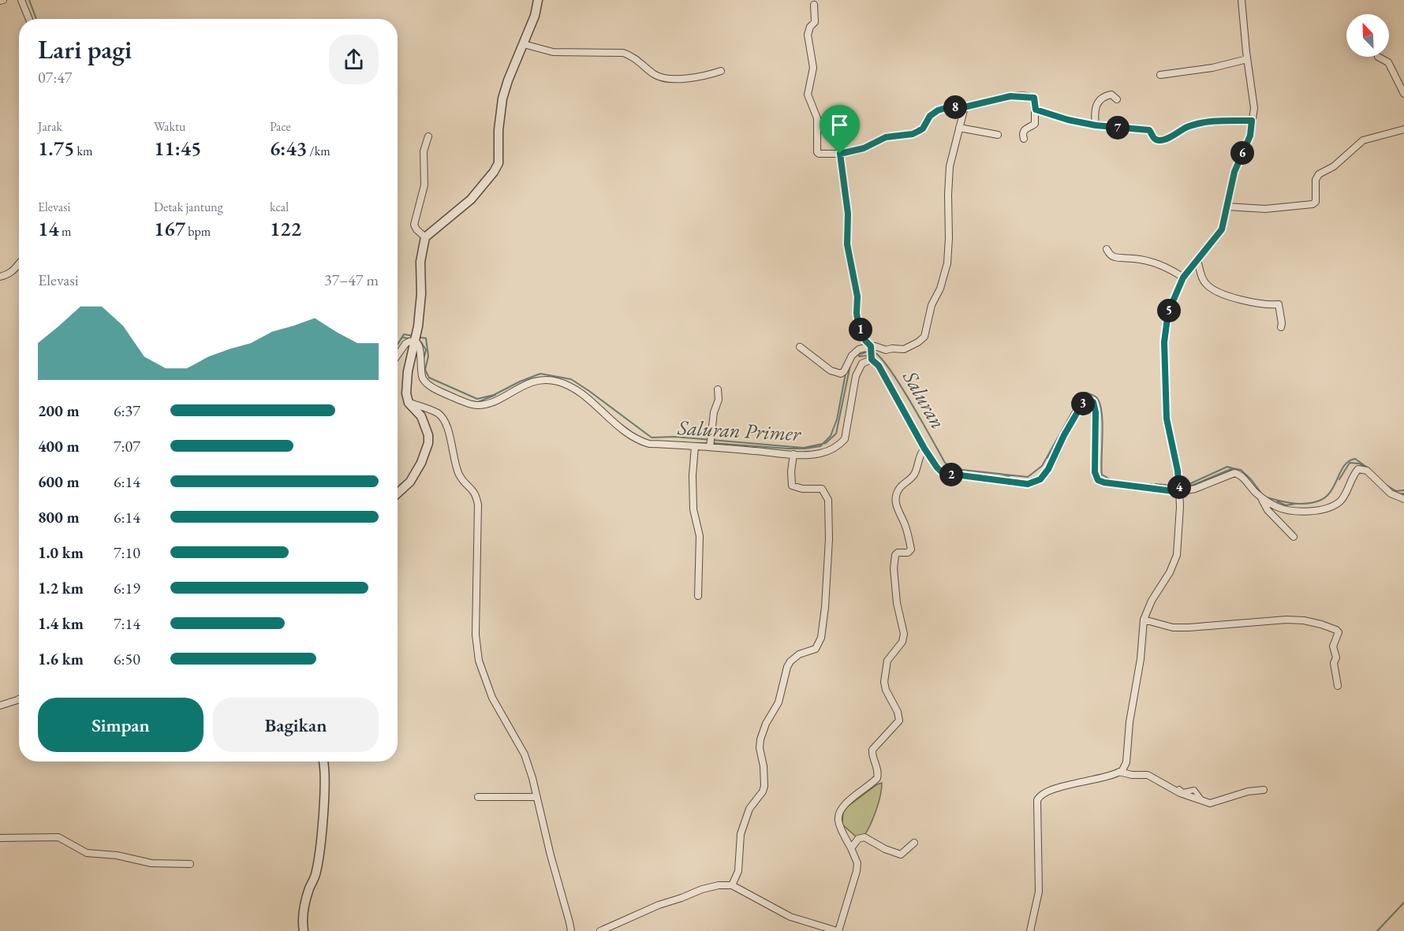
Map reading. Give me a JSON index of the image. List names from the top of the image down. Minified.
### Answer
{"water":["Saluran","Saluran Primer"],"north":"top left","page":{"heading":["Lari pagi","07:47"],"pins":["8","7","6","5","1","3","2","4"],"stats":[["Jarak","1.75 km"],["Waktu","11:45"],["Pace","6:43 /km"],["Elevasi","14 m"],["Detak jantung","167 bpm"],["kcal","122"]],"chart":["Elevasi","37–47 m"],"list":[{"name":"200 m","note":"6:37"},{"name":"400 m","note":"7:07"},{"name":"600 m","note":"6:14"},{"name":"800 m","note":"6:14"},{"name":"1.0 km","note":"7:10"},{"name":"1.2 km","note":"6:19"},{"name":"1.4 km","note":"7:14"},{"name":"1.6 km","note":"6:50"}],"buttons":["Simpan","Bagikan"]}}
